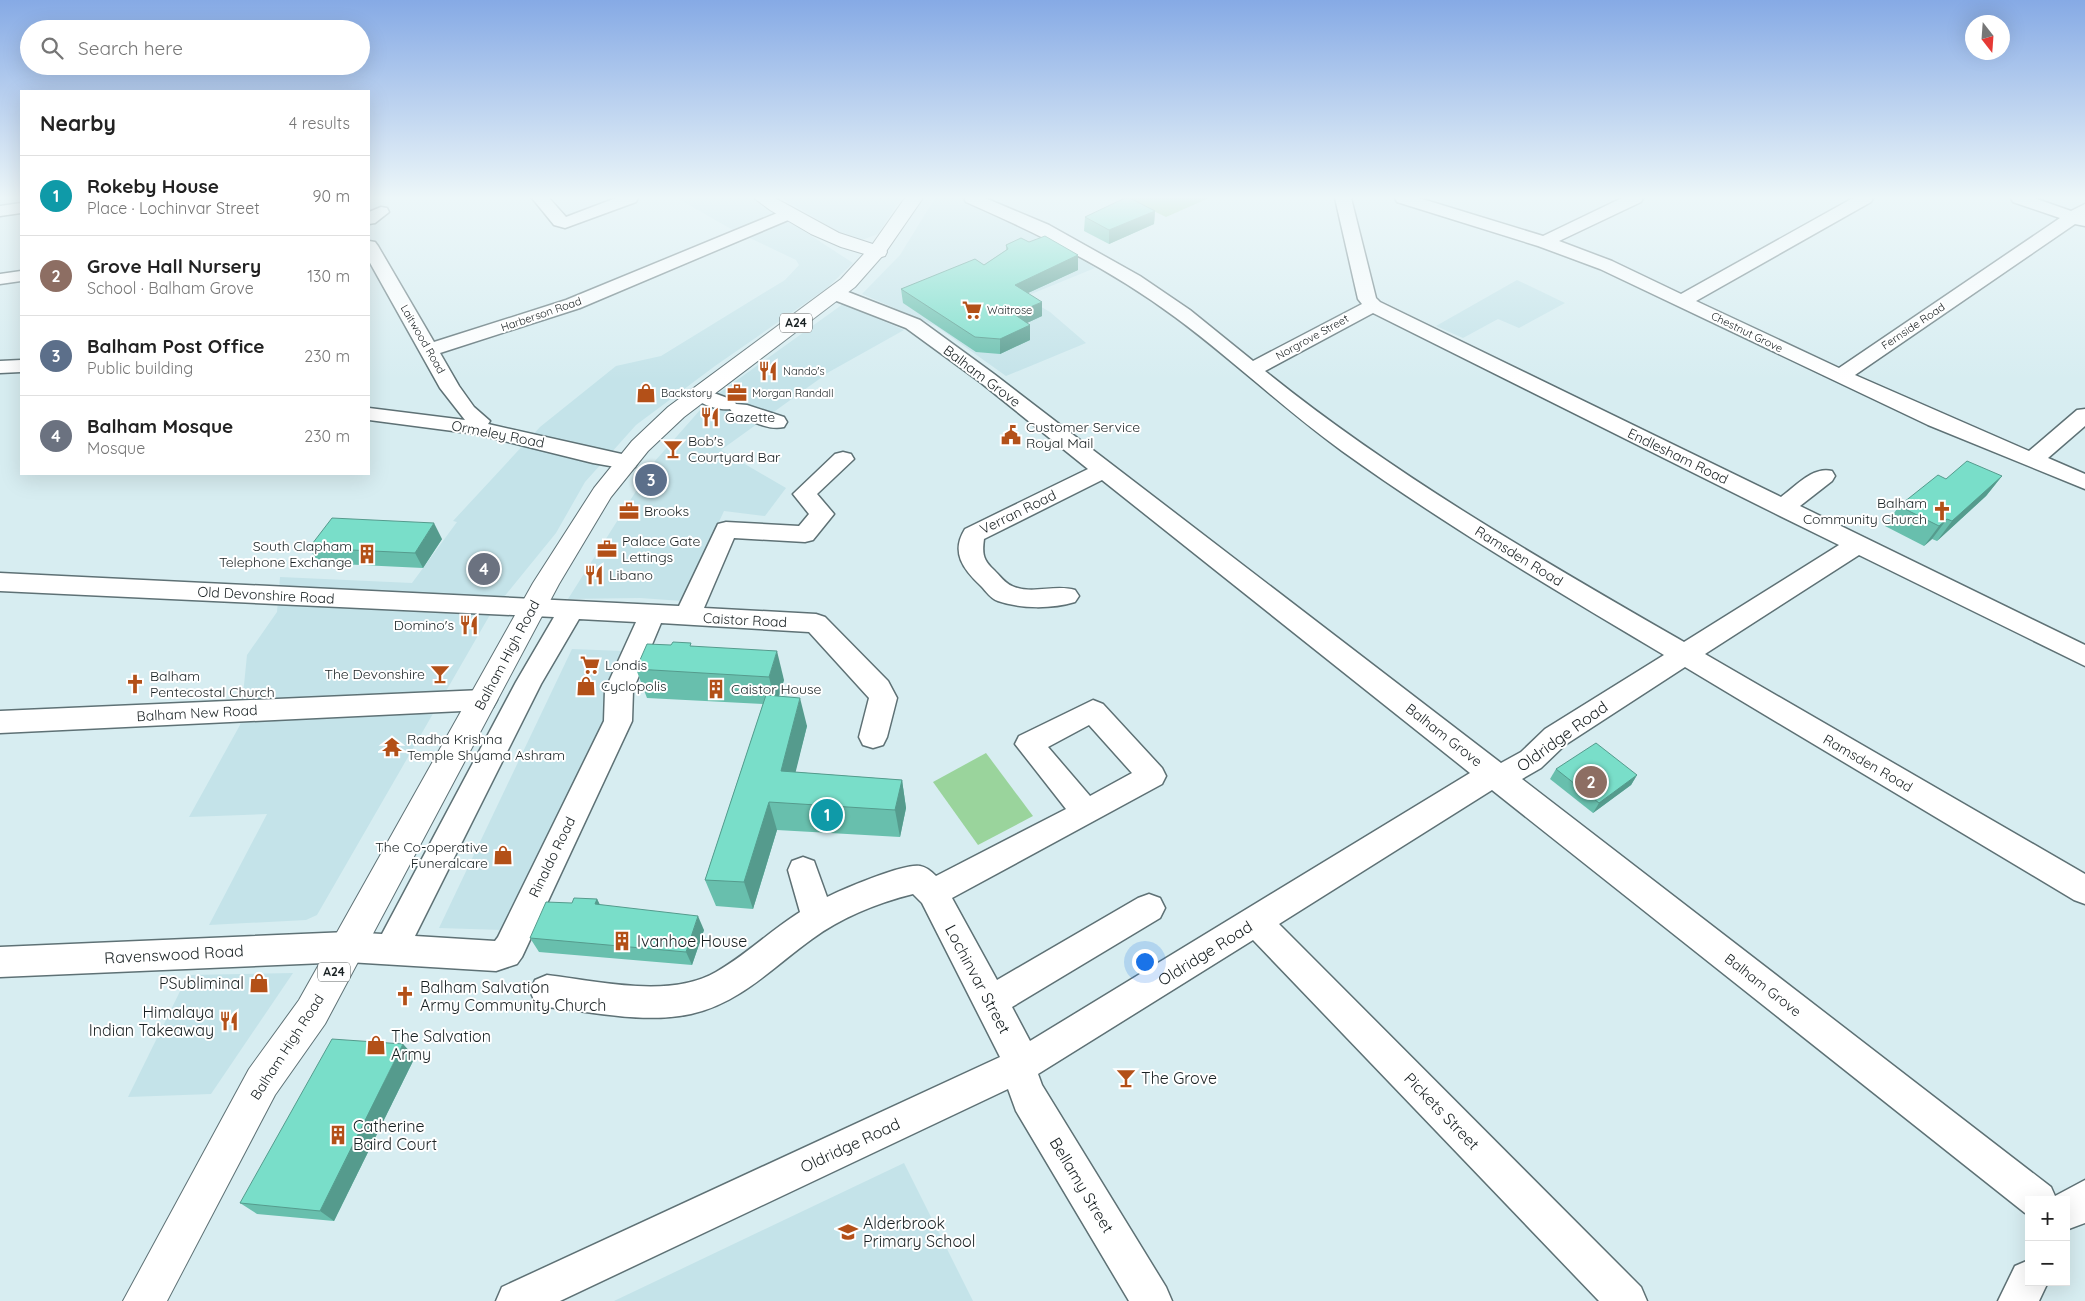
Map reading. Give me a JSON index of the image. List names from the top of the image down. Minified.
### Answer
{"streets":{"main road":["A24","Balham High Road"],"street":["Harberson Road","Fernside Road","Chestnut Grove","Norgrove Street","Laitwood Road","Balham Grove","Ormeley Road","Endlesham Road","Verran Road","Ramsden Road","Old Devonshire Road","Caistor Road","Balham New Road","Oldridge Road","Rinaldo Road","Ravenswood Road","Lochinvar Street","Pickets Street","Bellamy Street"]},"crossings":[["Harberson Road","Laitwood Road"],["Fernside Road","Chestnut Grove"],["Norgrove Street","Endlesham Road"],["Norgrove Street","Ramsden Road"],["Laitwood Road","Ormeley Road"],["Balham Grove","Verran Road"],["Balham Grove","Balham High Road"],["Balham Grove","Oldridge Road"],["Ormeley Road","Balham High Road"],["Endlesham Road","Oldridge Road"],["Ramsden Road","Oldridge Road"],["Old Devonshire Road","Caistor Road"],["Old Devonshire Road","Balham High Road"],["Caistor Road","Balham High Road"],["Caistor Road","Rinaldo Road"],["Balham High Road","Balham New Road"],["Balham High Road","Rinaldo Road"],["Balham High Road","Ravenswood Road"],["Oldridge Road","Lochinvar Street"],["Oldridge Road","Pickets Street"],["Oldridge Road","Bellamy Street"],["Rinaldo Road","Ravenswood Road"],["Lochinvar Street","Bellamy Street"]],"places":{"supermarket":["Waitrose","Londis"],"restaurant":["Nando's","Gazette","Libano","Domino's","Himalaya Indian Takeaway"],"shop":["Backstory","Cyclopolis","The Co-operative Funeralcare","PSubliminal","The Salvation Army"],"office":["Morgan Randall","Brooks","Palace Gate Lettings"],"public building":["Customer Service Royal Mail"],"bar":["Bob's Courtyard Bar","The Devonshire","The Grove"],"church":["Balham Community Church","Balham Pentecostal Church","Balham Salvation Army Community Church"],"building":["South Clapham Telephone Exchange","Caistor House","Ivanhoe House","Catherine Baird Court"],"temple":["Radha Krishna Temple Shyama Ashram"],"school or university":["Alderbrook Primary School"]},"north":"bottom","page":{"search":"Search here","heading":["Nearby","4 results"],"list":[{"mark":"1","name":"Rokeby House","note":"Place · Lochinvar Street","value":"90 m"},{"mark":"2","name":"Grove Hall Nursery","note":"School · Balham Grove","value":"130 m"},{"mark":"3","name":"Balham Post Office","note":"Public building","value":"230 m"},{"mark":"4","name":"Balham Mosque","note":"Mosque","value":"230 m"}],"pins":["3","4","2","1"],"map_buttons":["+","−"]}}
